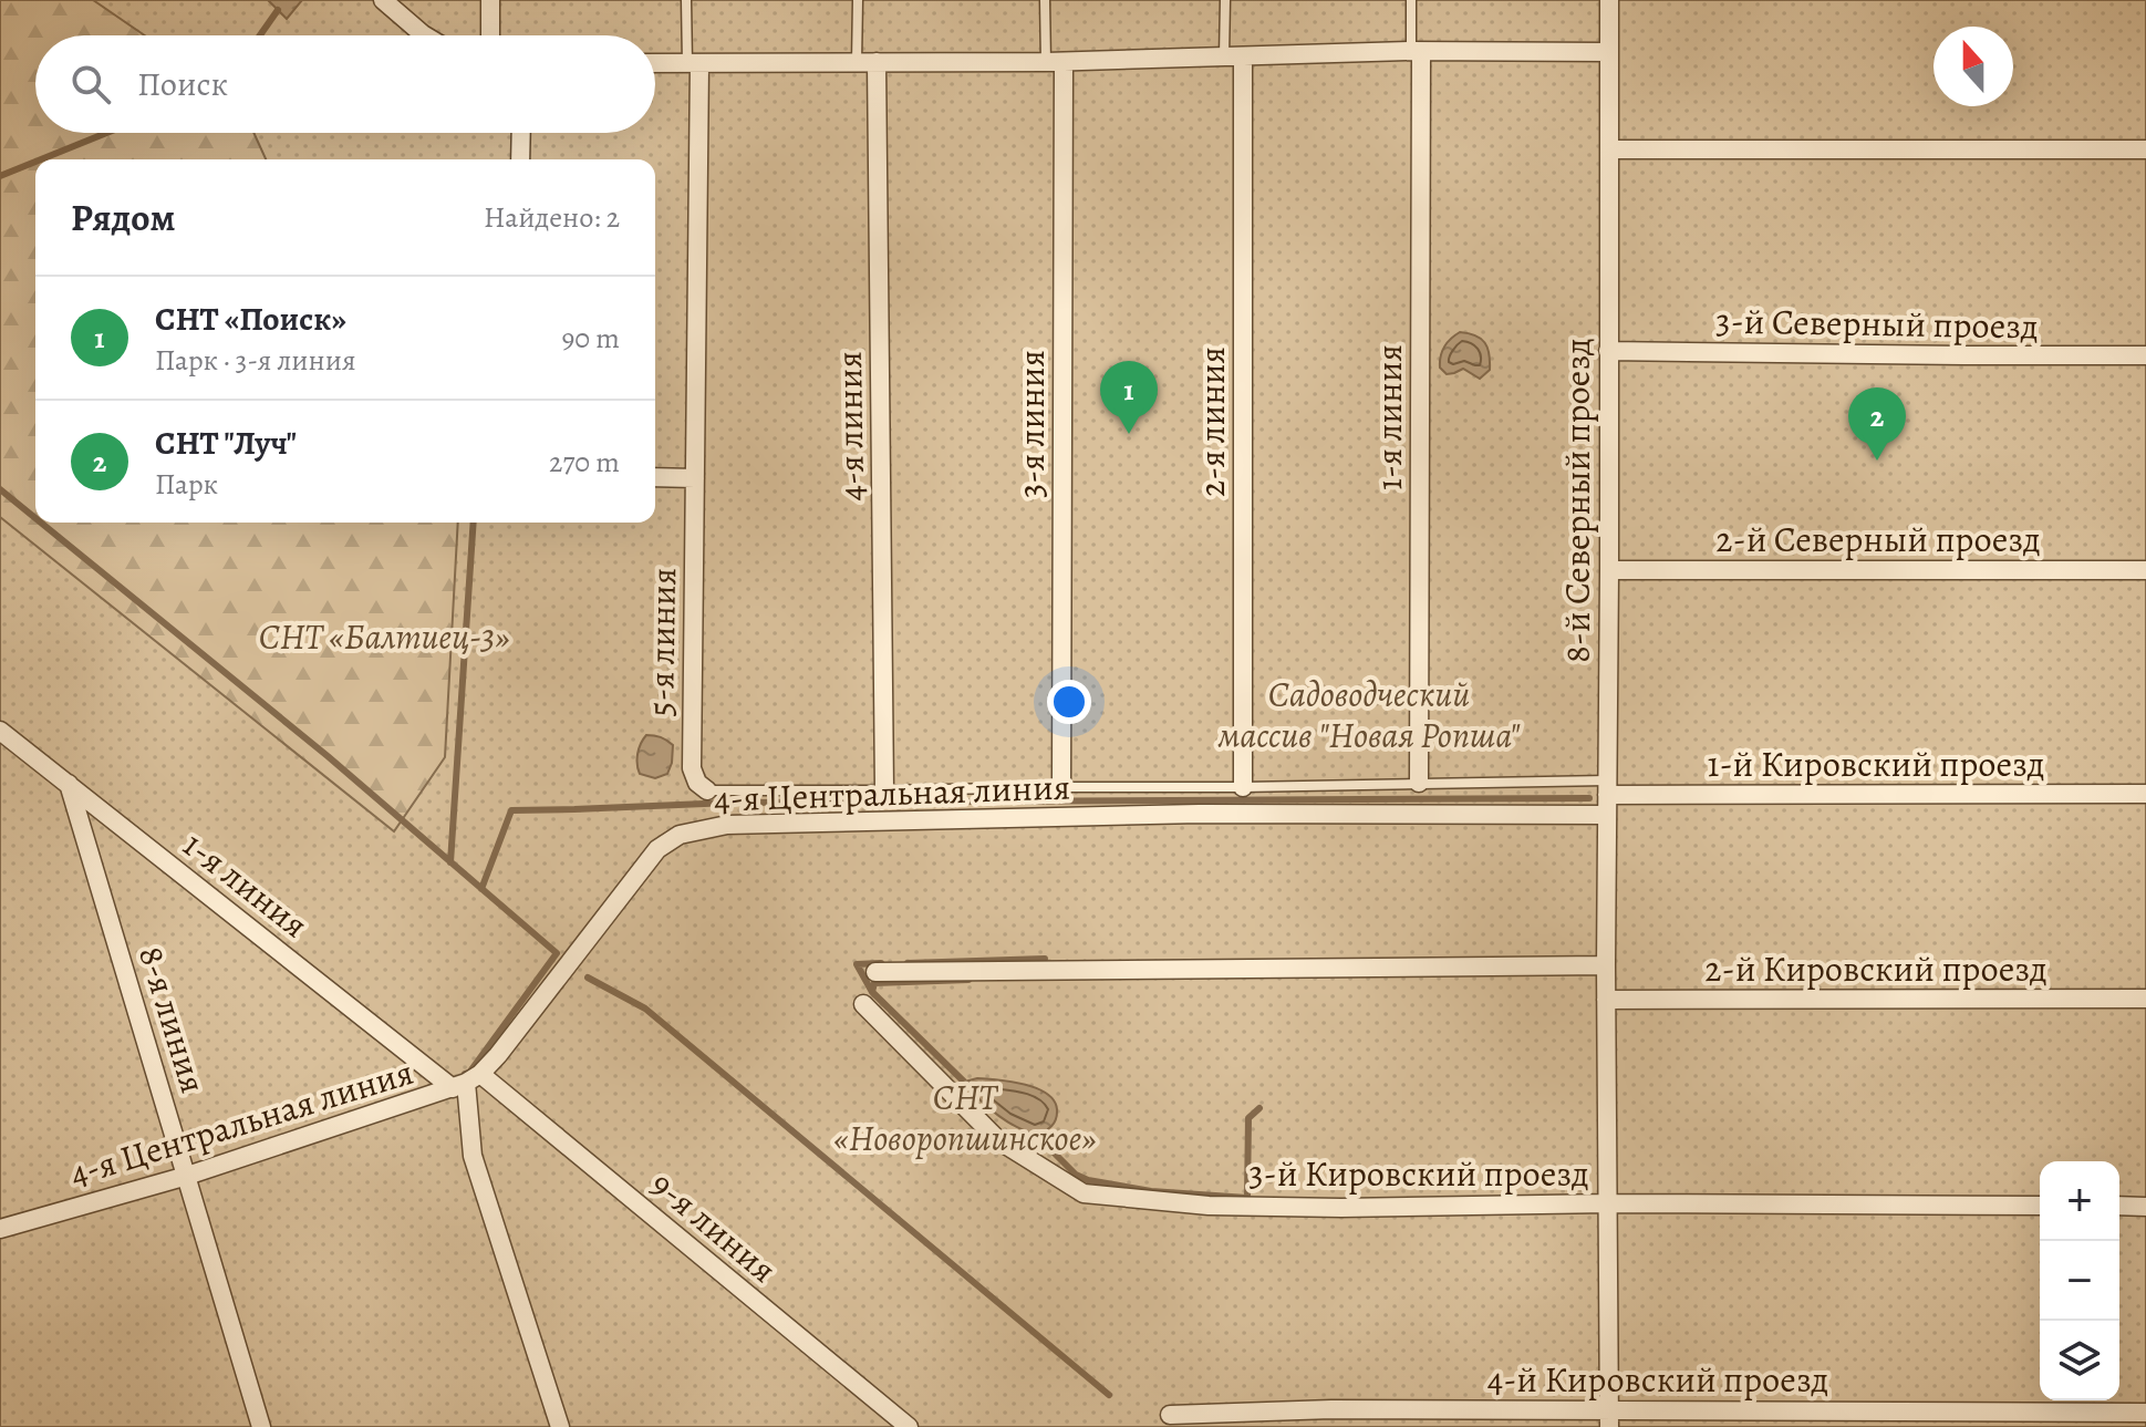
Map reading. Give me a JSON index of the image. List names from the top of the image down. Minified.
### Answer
{"streets":{"street":["3-й Северный проезд","1-я линия","2-я линия","3-я линия","4-я линия","8-й Северный проезд","2-й Северный проезд","5-я линия","1-й Кировский проезд","4-я Центральная линия","2-й Кировский проезд","8-я линия","3-й Кировский проезд","9-я линия","4-й Кировский проезд"]},"crossings":[["3-й Северный проезд","8-й Северный проезд"],["1-я линия","4-я Центральная линия"],["1-я линия","8-я линия"],["1-я линия","9-я линия"],["8-й Северный проезд","2-й Северный проезд"],["8-й Северный проезд","1-й Кировский проезд"],["8-й Северный проезд","4-я Центральная линия"],["8-й Северный проезд","2-й Кировский проезд"],["8-й Северный проезд","3-й Кировский проезд"],["8-й Северный проезд","4-й Кировский проезд"],["4-я Центральная линия","8-я линия"],["4-я Центральная линия","9-я линия"]],"parks":["СНТ «Балтиец-3»","Садоводческий массив \"Новая Ропша\"","СНТ «Новоропшинское»"],"north":"top","page":{"search":"Поиск","heading":["Рядом","Найдено: 2"],"list":[{"mark":"1","name":"СНТ «Поиск»","note":"Парк · 3-я линия","value":"90 m"},{"mark":"2","name":"СНТ \"Луч\"","note":"Парк","value":"270 m"}],"pins":["1","2"],"map_buttons":["+","−"]}}
